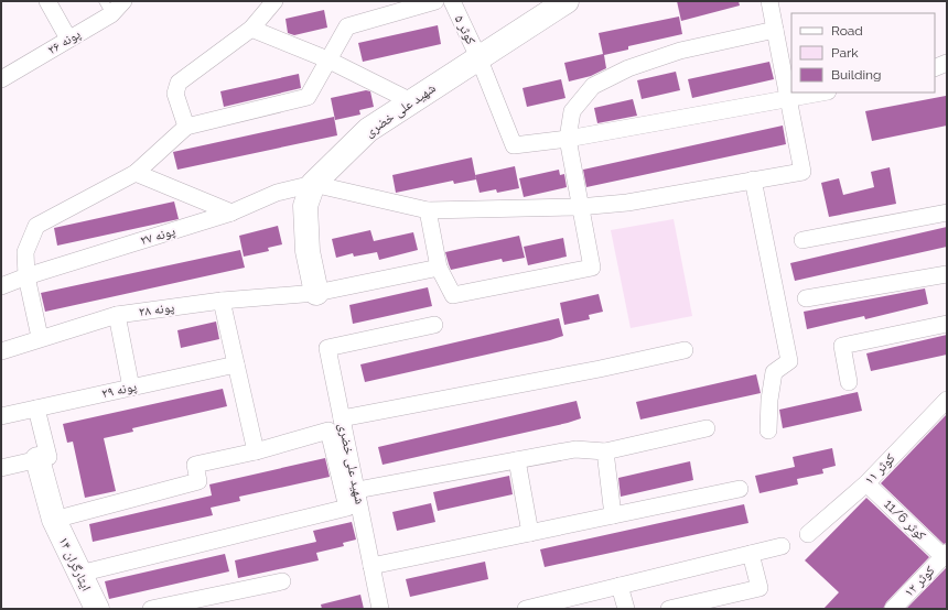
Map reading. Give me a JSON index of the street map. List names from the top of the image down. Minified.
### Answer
{"streets":{"street":["کوثر ۵","پونه ۲۶","شهید علی خضری","پونه ۲۷","پونه ۲۸","پونه ۲۹","کوثر ۱۱","کوثر 11/6","ایثارگران ۱۴","کوثر ۱۲"]},"crossings":[["کوثر ۵","شهید علی خضری"],["شهید علی خضری","پونه ۲۷"],["شهید علی خضری","پونه ۲۸"],["کوثر ۱۱","کوثر 11/6"],["کوثر 11/6","کوثر ۱۲"]],"legend":["Road","Park","Building"]}
